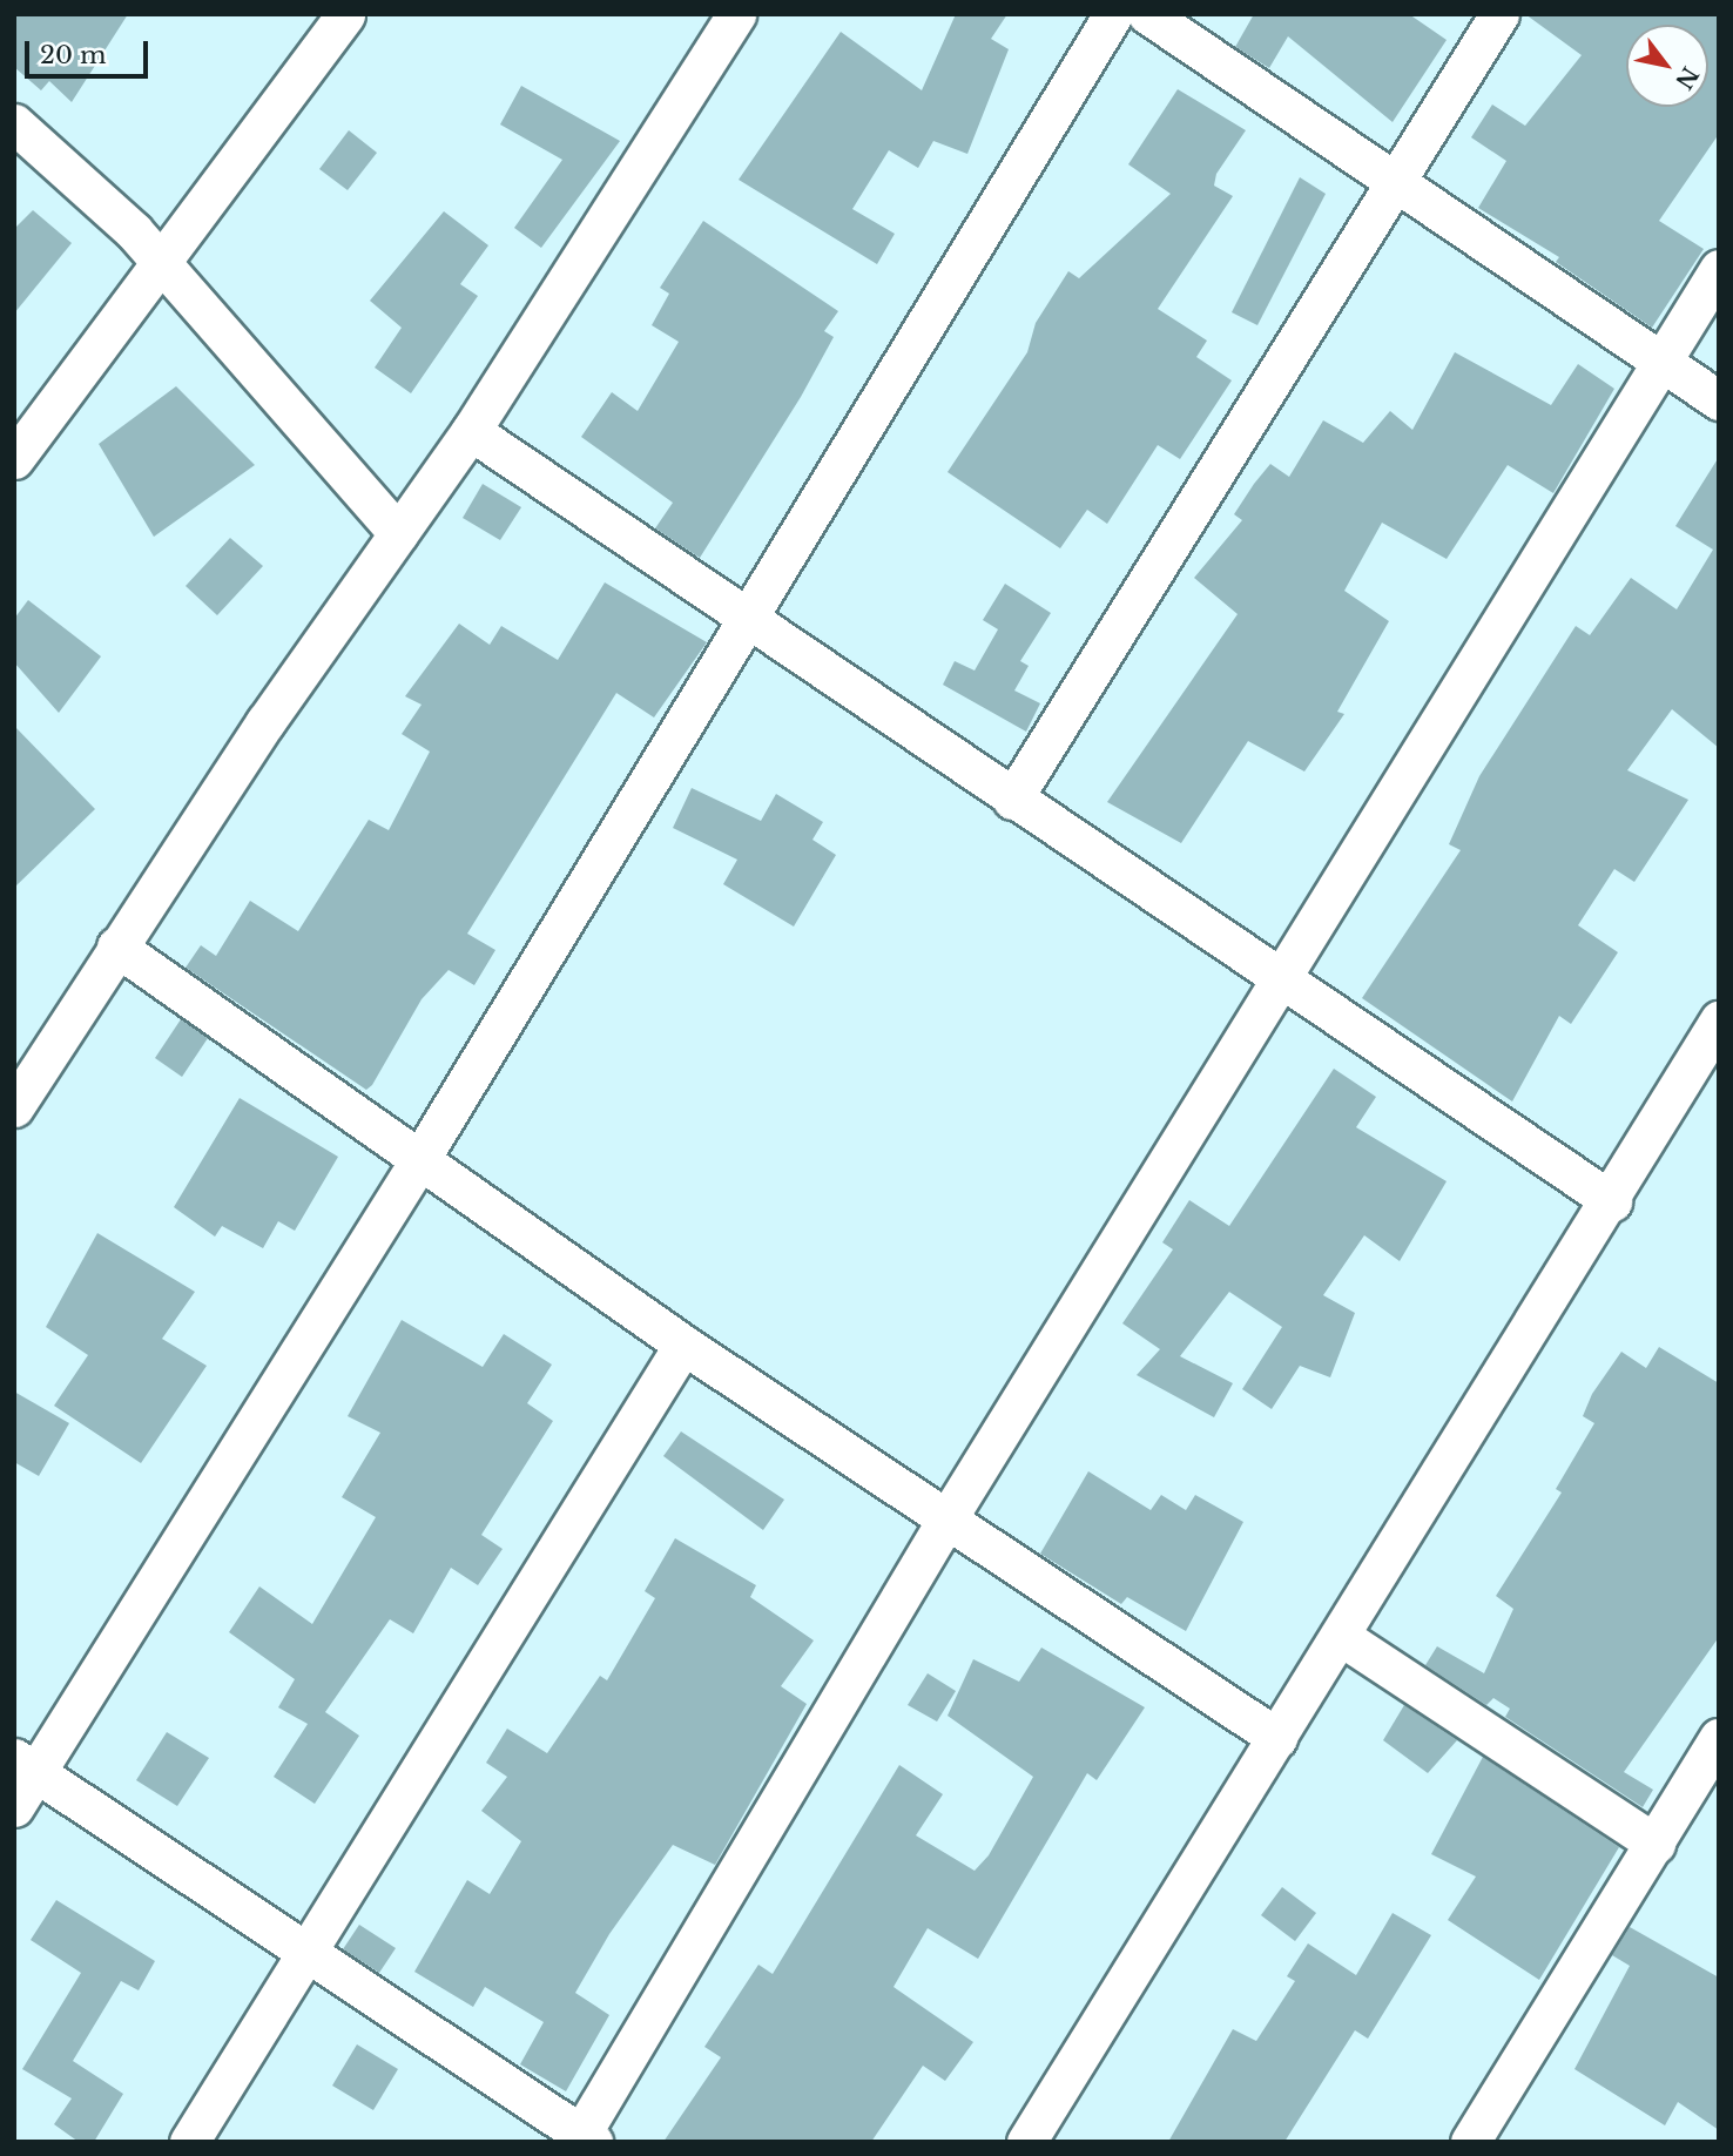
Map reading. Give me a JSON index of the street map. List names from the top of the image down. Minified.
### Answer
{"scale_bar":"20 m","north":"bottom right"}
